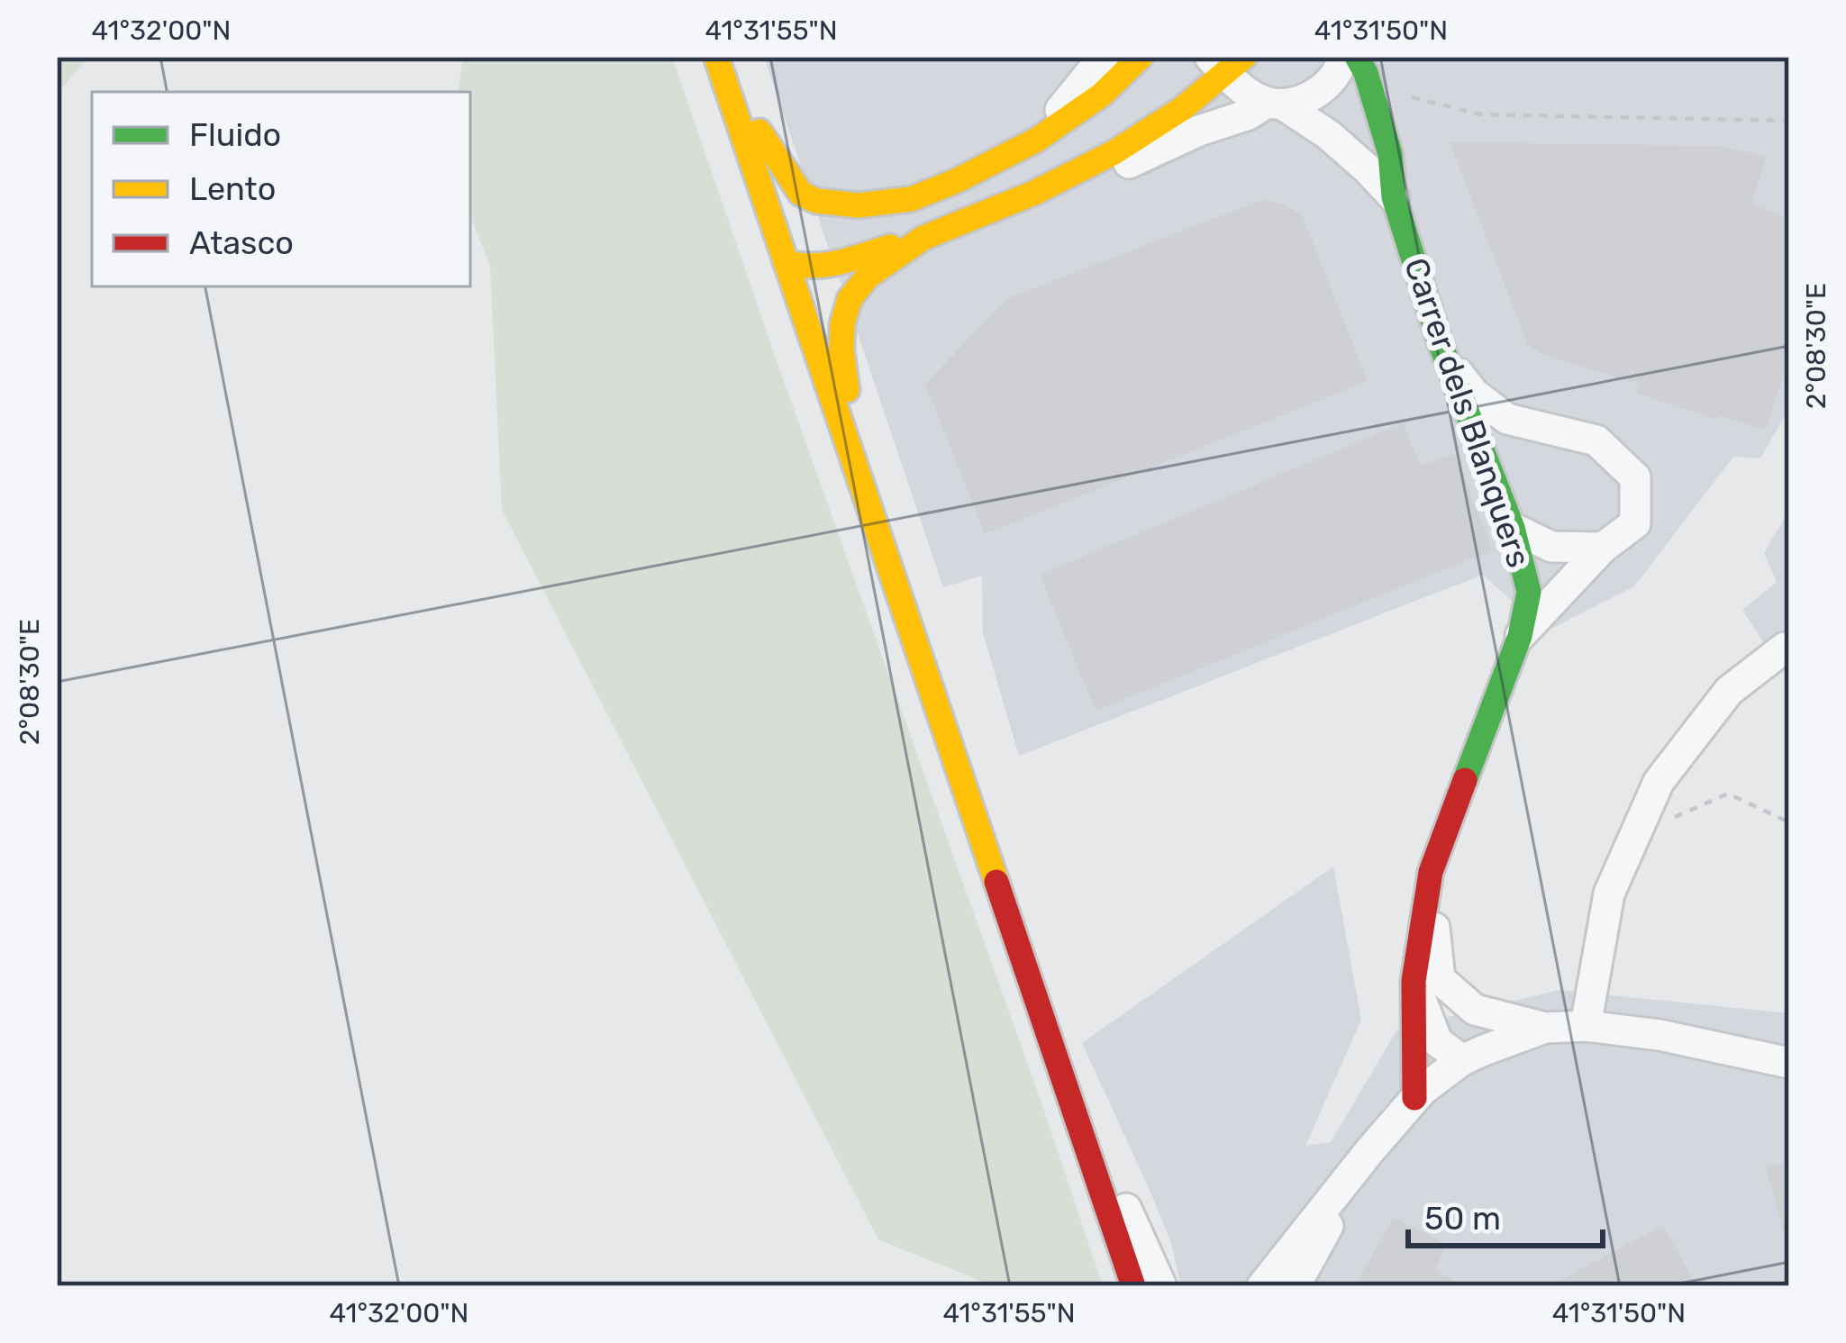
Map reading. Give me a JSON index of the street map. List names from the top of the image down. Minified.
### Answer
{"streets":{"street":["Carrer dels Blanquers"]},"legend":["Fluido","Lento","Atasco"],"scale_bar":"50 m","coordinates":["41°32'00\"N","41°31'55\"N","41°31'50\"N","2°08'30\"E"]}
